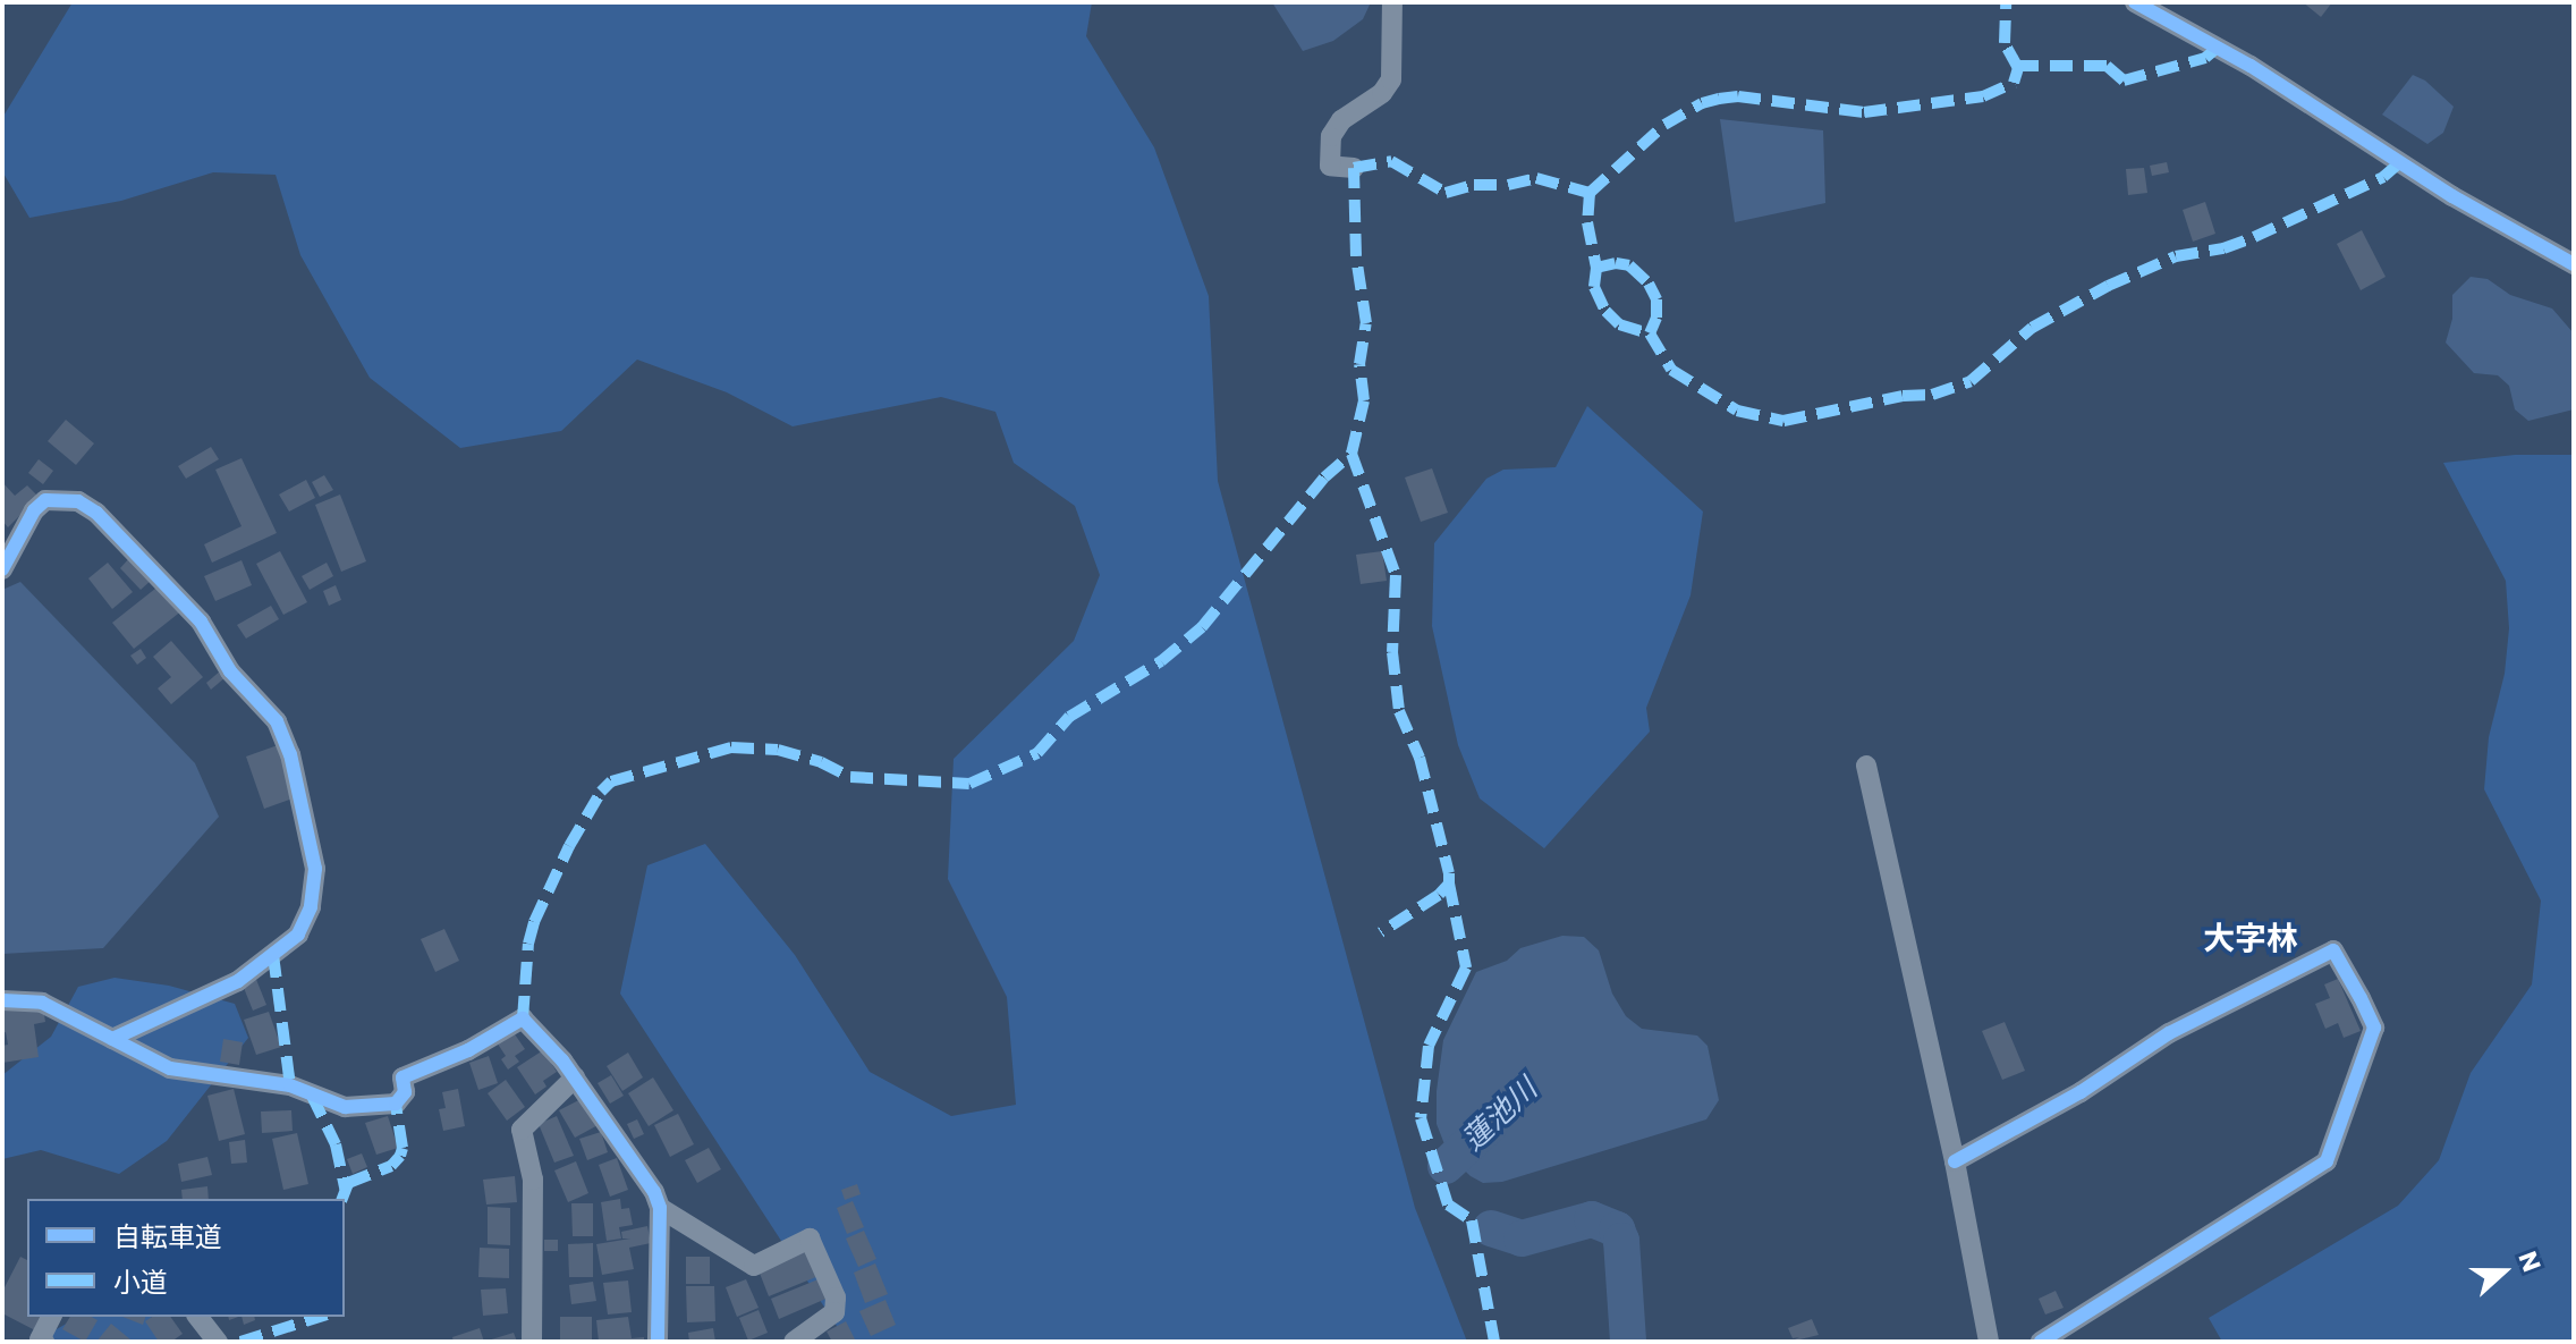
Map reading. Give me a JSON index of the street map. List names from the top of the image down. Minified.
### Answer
{"districts":["大字林"],"water":["蓮池川"],"legend":["自転車道","小道"],"north":"right"}
